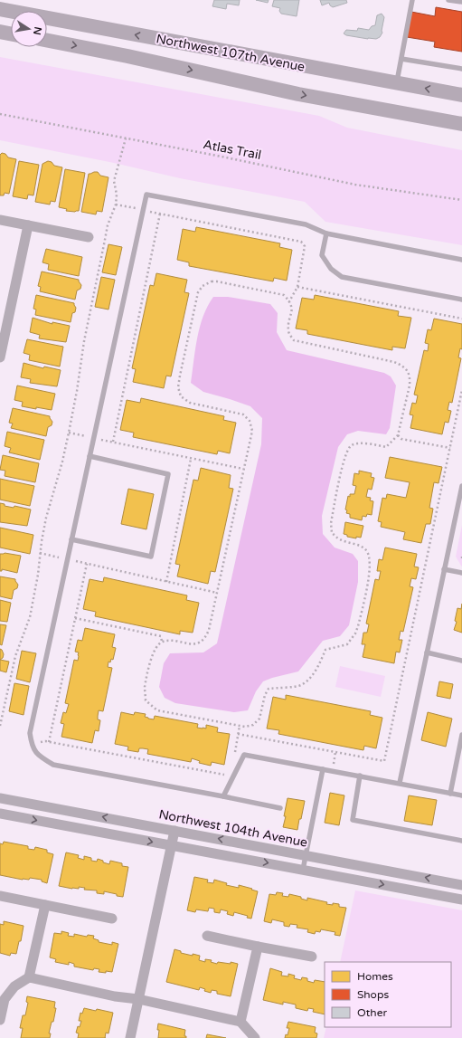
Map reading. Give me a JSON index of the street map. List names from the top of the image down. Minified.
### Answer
{"streets":{"main road":["Northwest 107th Avenue"],"street":["Northwest 104th Avenue"],"path":["Atlas Trail"]},"legend":["Homes","Shops","Other"],"north":"right"}
